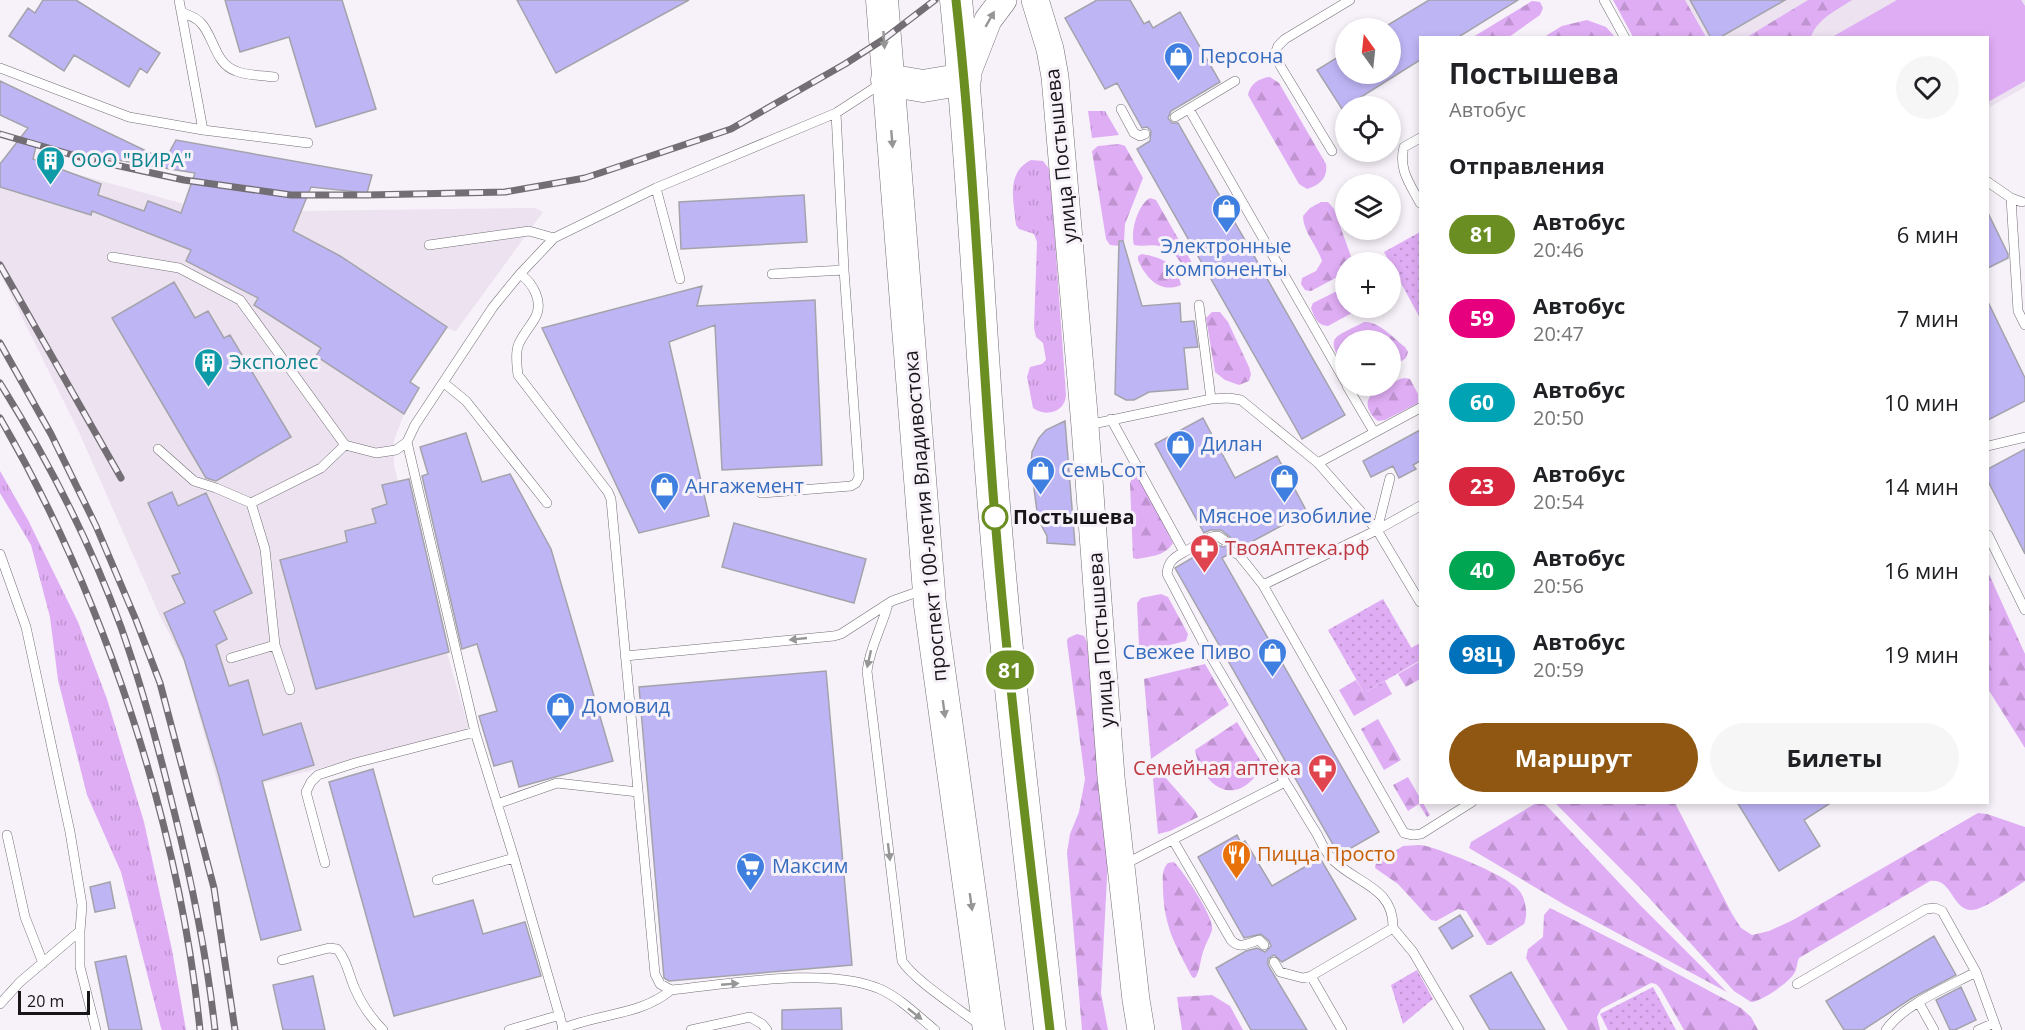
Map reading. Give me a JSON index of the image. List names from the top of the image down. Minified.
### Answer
{"streets":{"highway":["проспект 100-летия Владивостока"],"main road":["улица Постышева"]},"places":{"shop":["Персона","Электронные компоненты","Дилан","СемьСот","Мясное изобилие","Ангажемент","Свежее Пиво","Домовид"],"building":["ООО \"ВИРА\"","Эксполес"],"other":["Постышева"],"pharmacy":["ТвояАптека.рф","Семейная аптека"],"restaurant":["Пицца Просто"],"supermarket":["Максим"]},"lines":["bus line 81"],"scale_bar":"20 m","north":"top","page":{"on_map":"81","map_buttons":["+","−"],"heading":[["Постышева","Автобус"],"Отправления"],"list":[{"mark":"81","name":"Автобус","note":"20:46","value":"6 мин"},{"mark":"59","name":"Автобус","note":"20:47","value":"7 мин"},{"mark":"60","name":"Автобус","note":"20:50","value":"10 мин"},{"mark":"23","name":"Автобус","note":"20:54","value":"14 мин"},{"mark":"40","name":"Автобус","note":"20:56","value":"16 мин"},{"mark":"98Ц","name":"Автобус","note":"20:59","value":"19 мин"}],"buttons":["Маршрут","Билеты"],"scale":"20 m"}}
